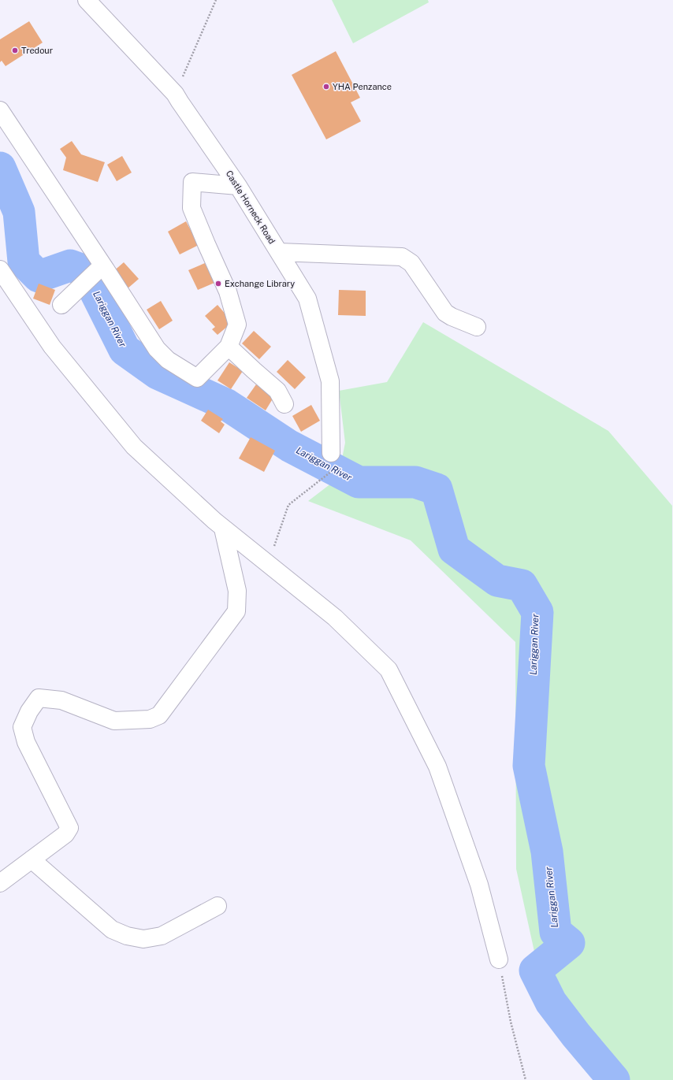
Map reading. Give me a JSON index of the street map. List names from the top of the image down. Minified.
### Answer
{"streets":{"street":["Castle Horneck Road"]},"water":["Lariggan River"],"places":["Tredour","YHA Penzance","Exchange Library"]}
